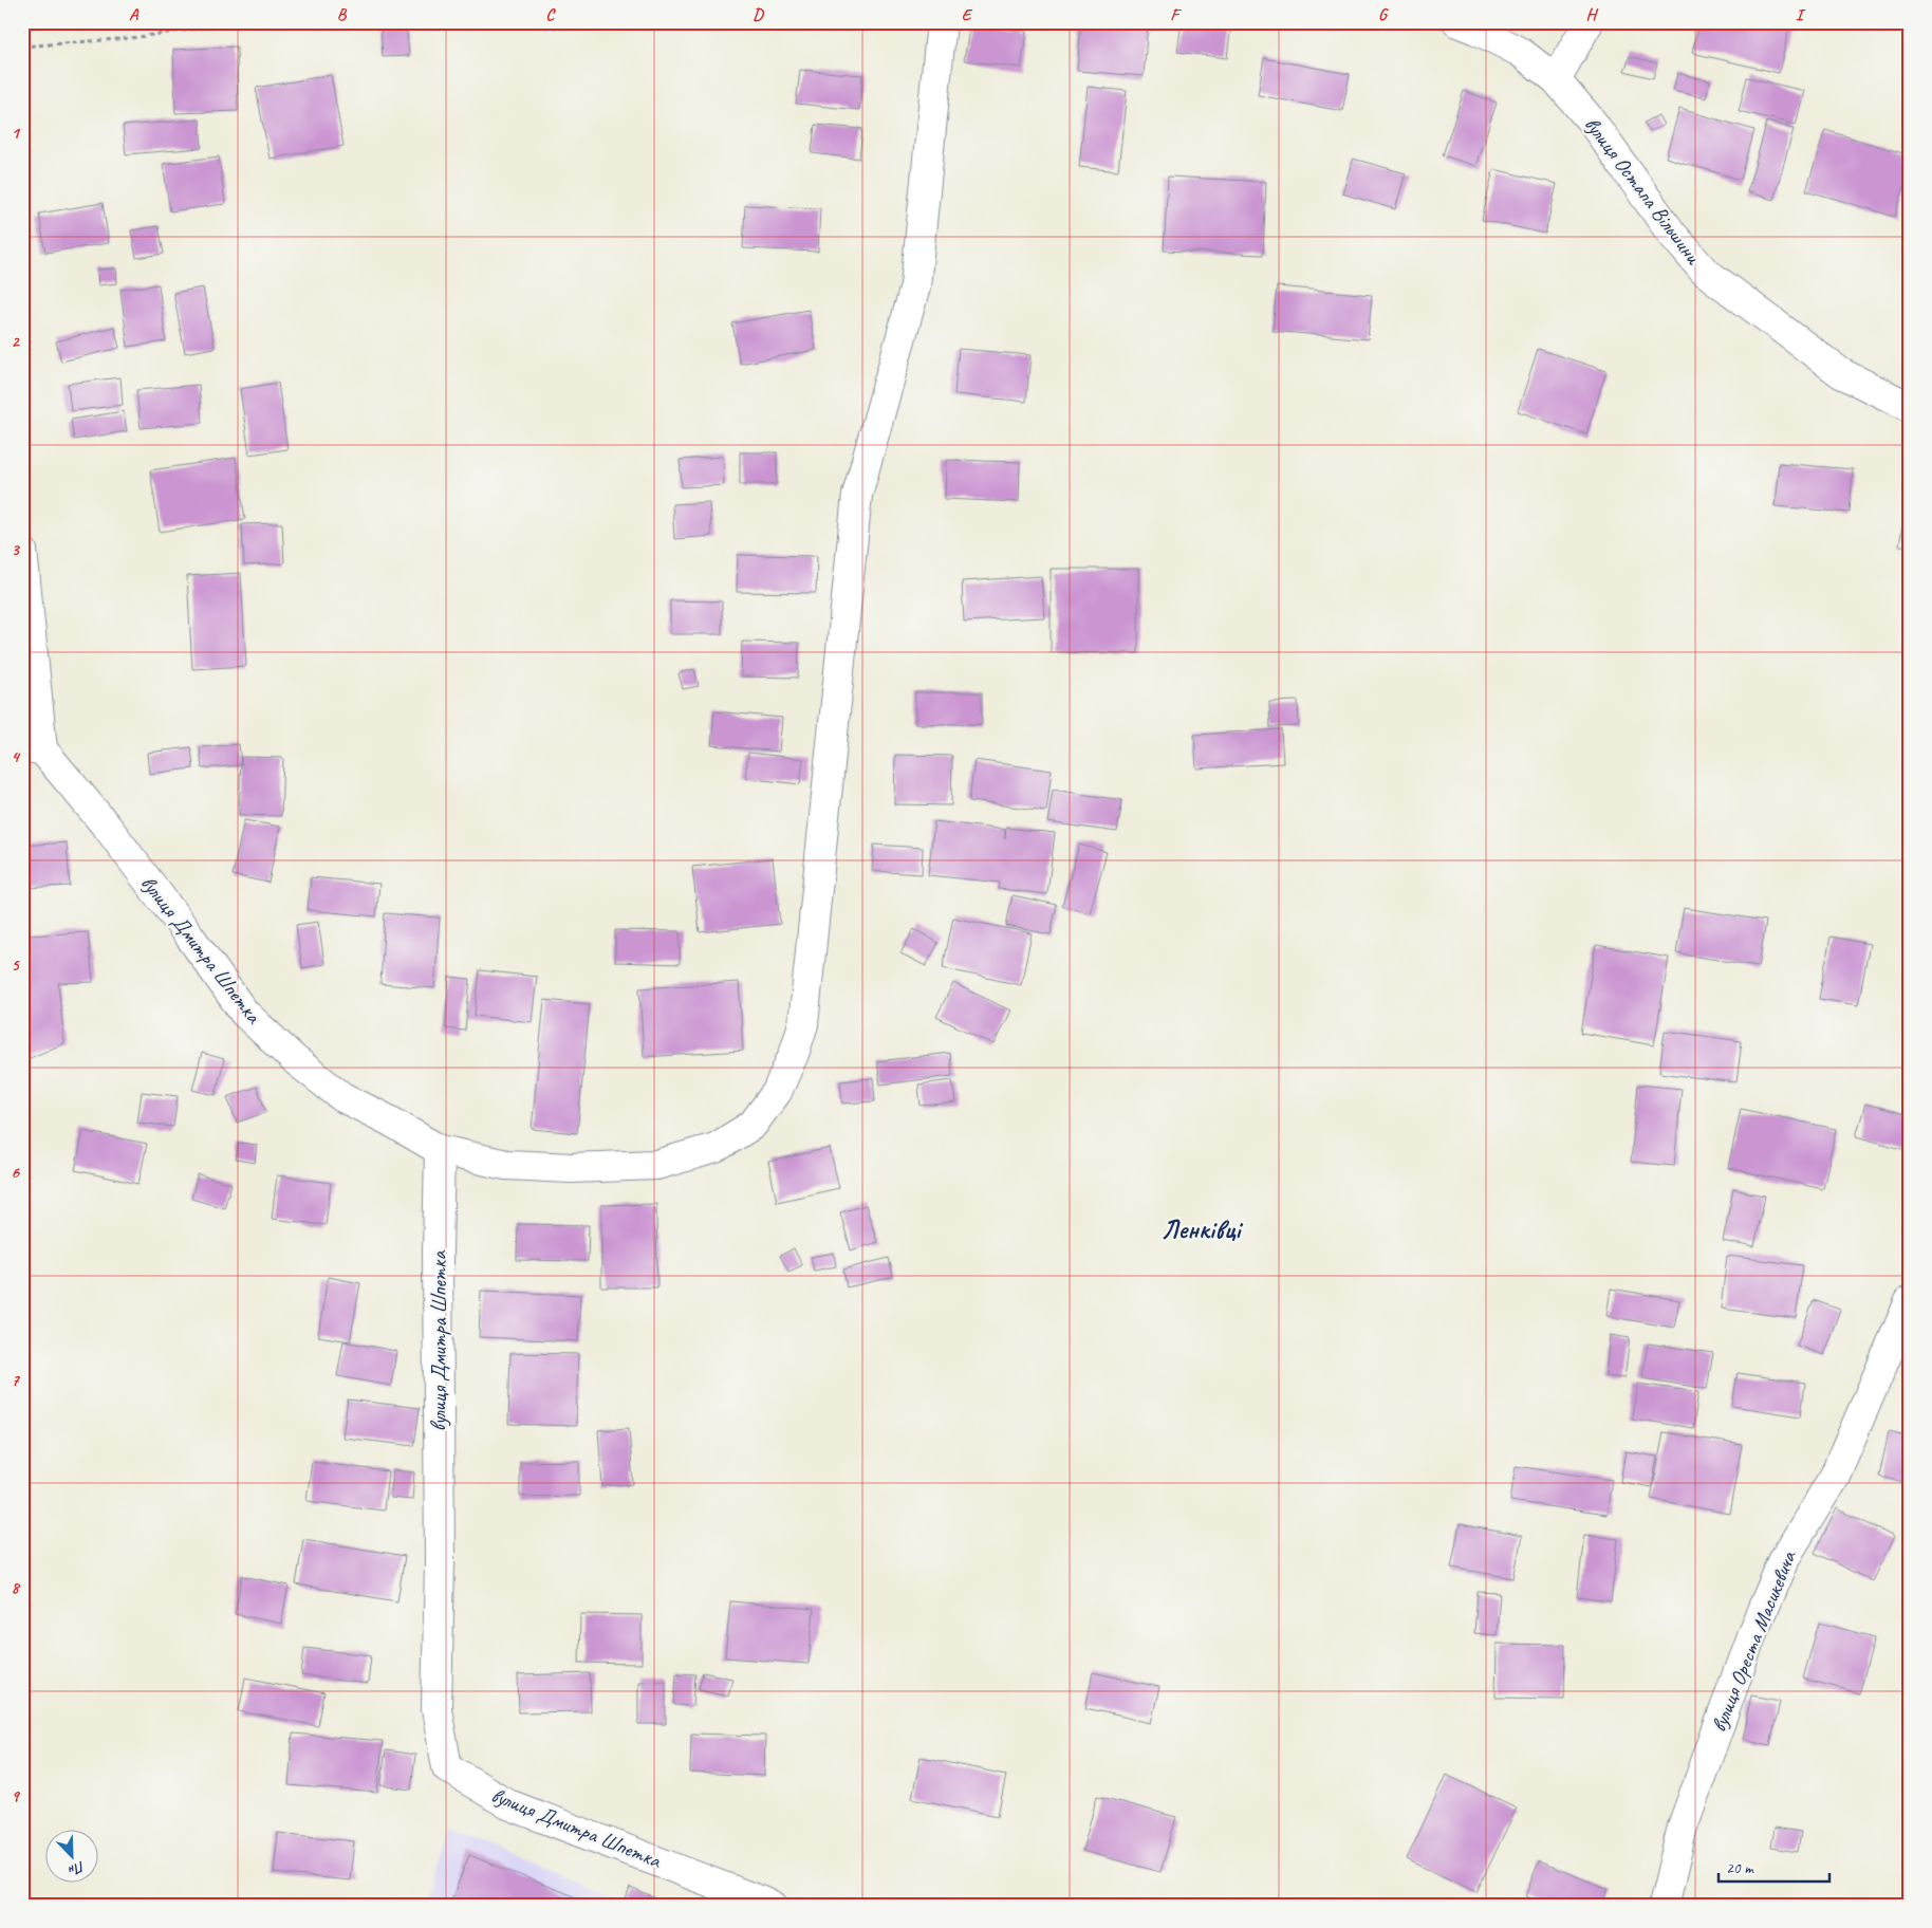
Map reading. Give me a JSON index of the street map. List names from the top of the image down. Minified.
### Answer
{"streets":{"street":["вулиця Остапа Вільшини","вулиця Дмитра Шпетка","вулиця Ореста Масикевича"]},"districts":["Ленківці"],"scale_bar":"20 m","north":"bottom right","grid":{"columns":["A","B","C","D","E","F","G","H","I"],"rows":["1","2","3","4","5","6","7","8","9"]}}
